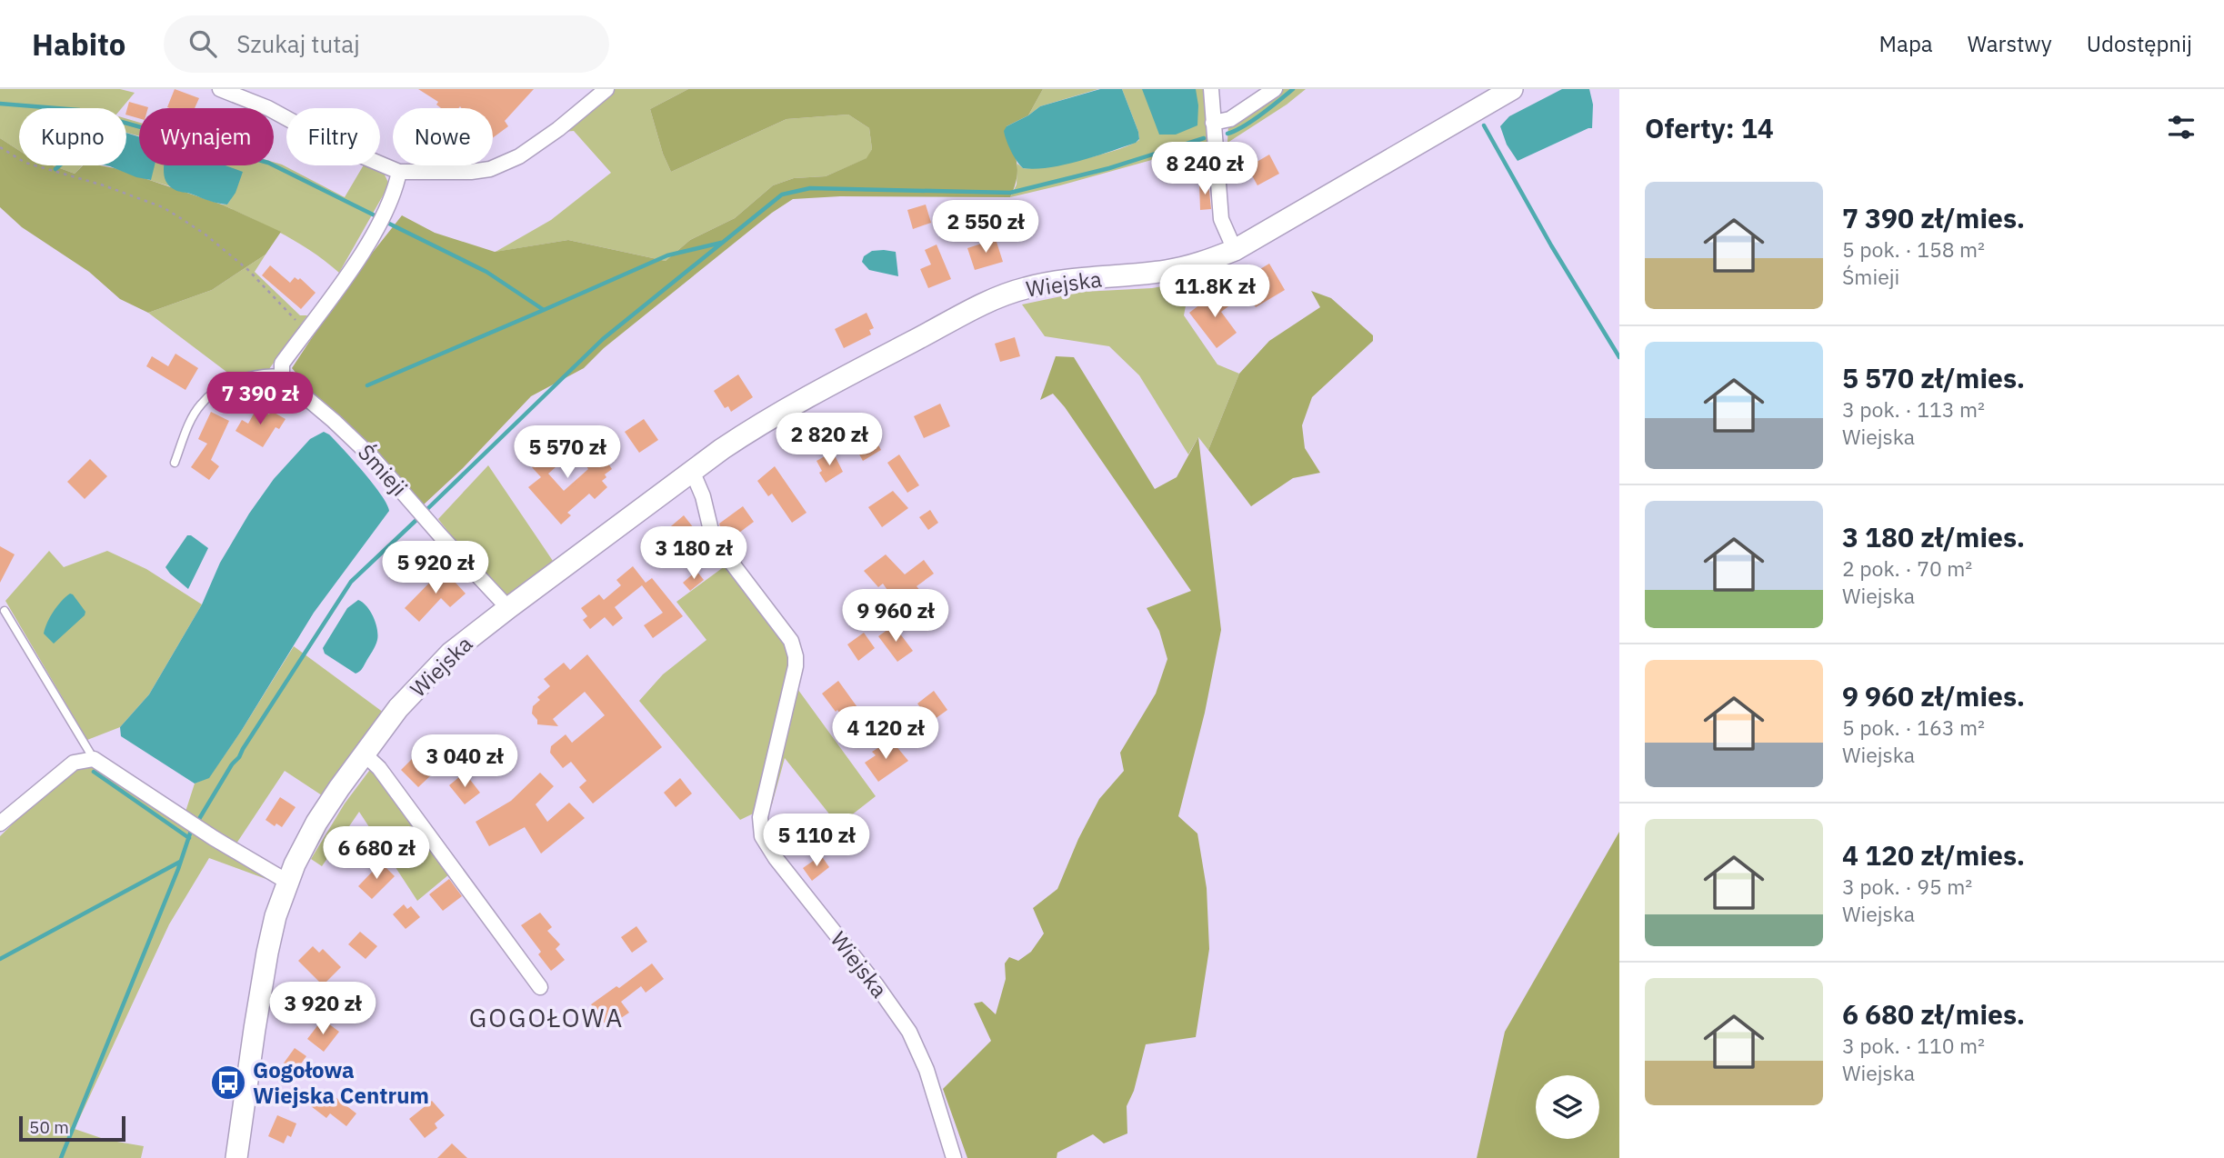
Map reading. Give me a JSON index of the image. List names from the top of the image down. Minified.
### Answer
{"streets":{"street":["Wiejska","Śmieji"]},"crossings":[["Wiejska","Śmieji"]],"districts":["GOGOŁOWA"],"places":{"bus stop":["Gogołowa Wiejska Centrum"]},"scale_bar":"50 m","page":{"header":"Habito","search":"Szukaj tutaj","nav":["Mapa","Warstwy","Udostępnij"],"heading":"Oferty: 14","chip":["Kupno","Wynajem","Filtry","Nowe"],"price":["8 240 zł","2 550 zł","11.8K zł","7 390 zł","2 820 zł","5 570 zł","3 180 zł","5 920 zł","9 960 zł","4 120 zł","3 040 zł","5 110 zł","6 680 zł","3 920 zł"],"list":[{"name":"7 390 zł/mies.","note":"5 pok. · 158 m² · Śmieji"},{"name":"5 570 zł/mies.","note":"3 pok. · 113 m² · Wiejska"},{"name":"3 180 zł/mies.","note":"2 pok. · 70 m² · Wiejska"},{"name":"9 960 zł/mies.","note":"5 pok. · 163 m² · Wiejska"},{"name":"4 120 zł/mies.","note":"3 pok. · 95 m² · Wiejska"},{"name":"6 680 zł/mies.","note":"3 pok. · 110 m² · Wiejska"}],"scale":"50 m"}}
